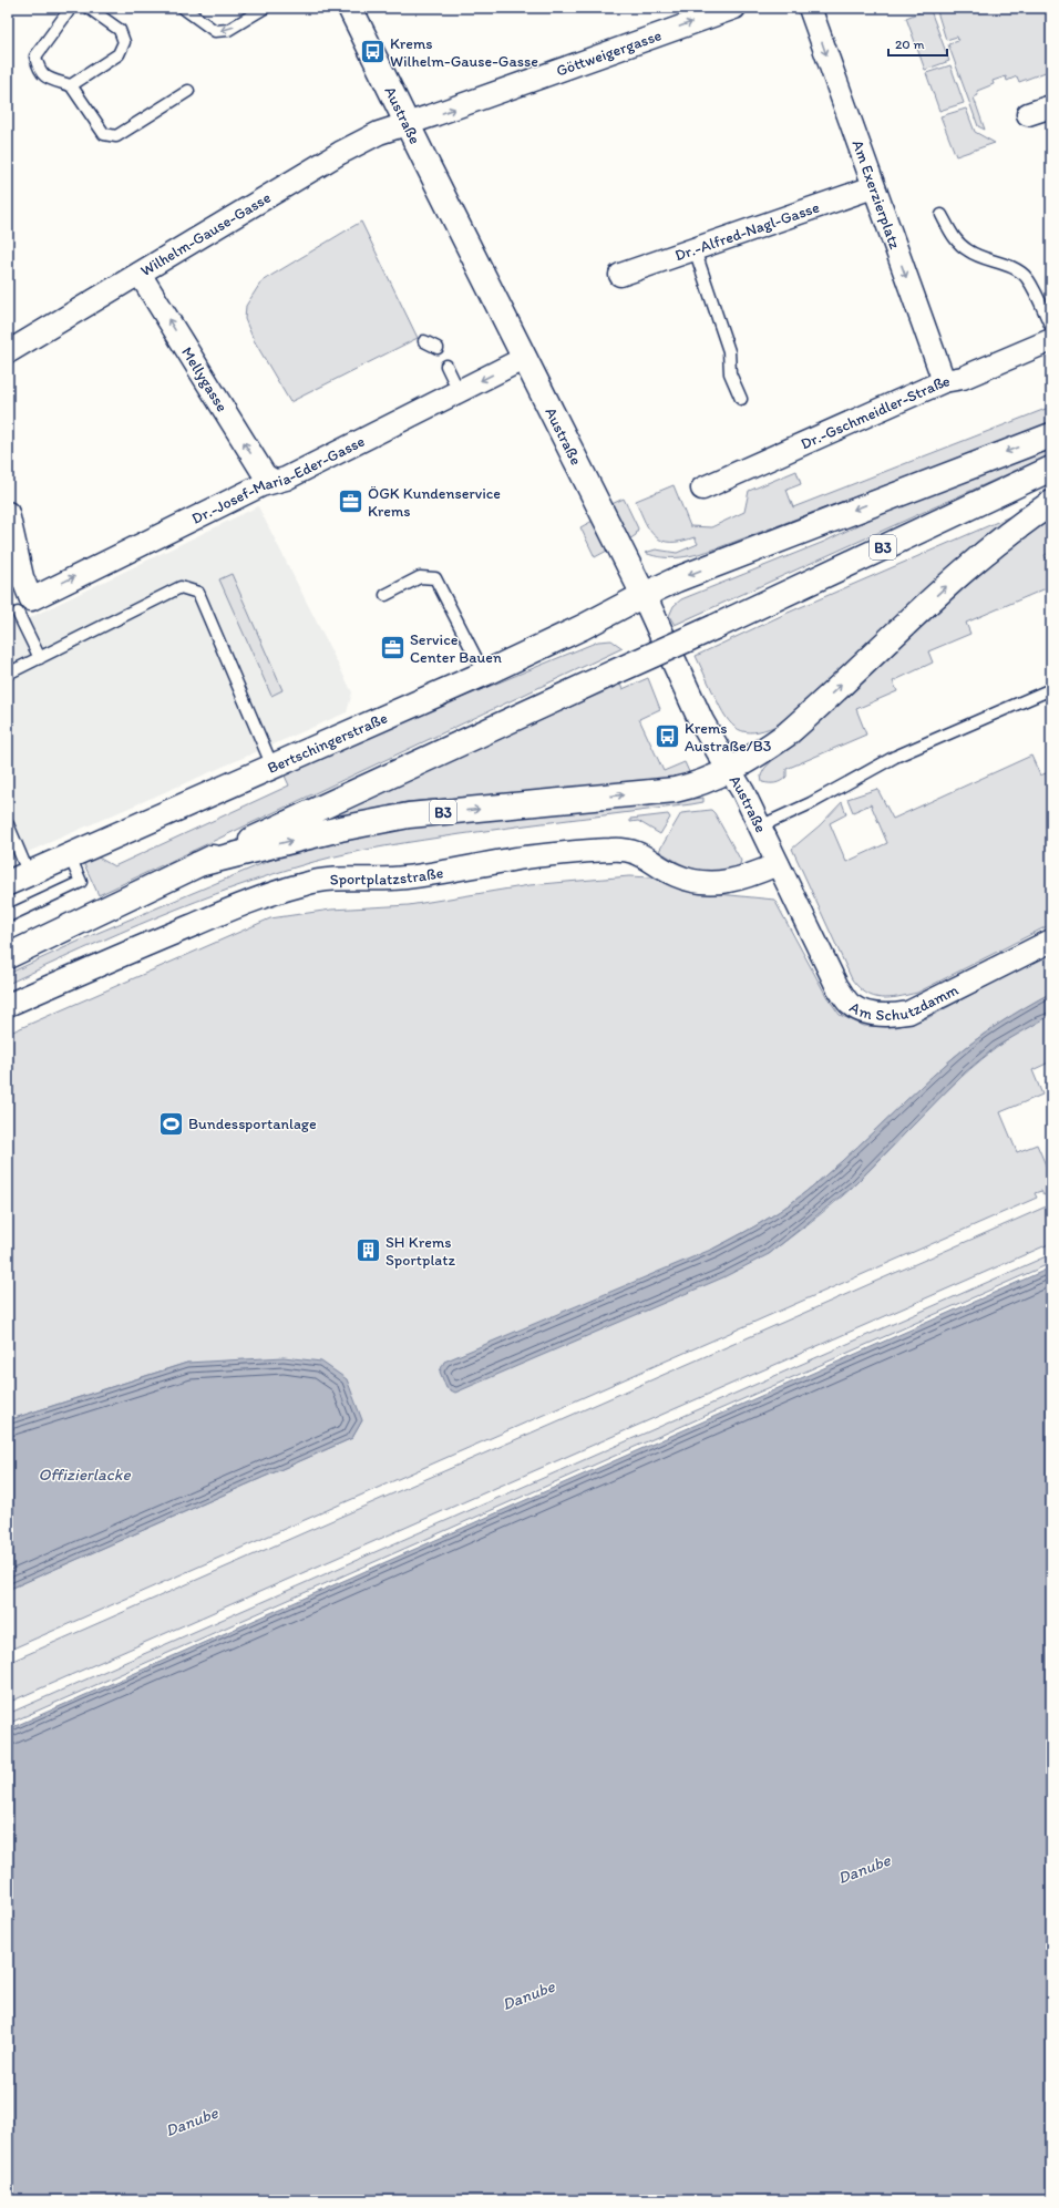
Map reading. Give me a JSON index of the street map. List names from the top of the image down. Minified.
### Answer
{"streets":{"main road":["Austraße","B3","Bertschingerstraße"],"street":["Göttweigergasse","Am Exerzierplatz","Dr.-Alfred-Nagl-Gasse","Wilhelm-Gause-Gasse","Mellygasse","Dr.-Gschmeidler-Straße","Dr.-Josef-Maria-Eder-Gasse","Sportplatzstraße","Am Schutzdamm"]},"crossings":[["Göttweigergasse","Austraße"],["Göttweigergasse","Wilhelm-Gause-Gasse"],["Austraße","Wilhelm-Gause-Gasse"],["Austraße","Dr.-Josef-Maria-Eder-Gasse"],["Austraße","B3"],["Austraße","Bertschingerstraße"],["Austraße","Sportplatzstraße"],["Austraße","Am Schutzdamm"],["Am Exerzierplatz","Dr.-Alfred-Nagl-Gasse"],["Am Exerzierplatz","Dr.-Gschmeidler-Straße"],["Wilhelm-Gause-Gasse","Mellygasse"],["Mellygasse","Dr.-Josef-Maria-Eder-Gasse"],["Sportplatzstraße","Am Schutzdamm"]],"one_way":["Göttweigergasse","Am Exerzierplatz","Mellygasse"],"water":["Offizierlacke","Danube"],"places":{"bus stop":["Krems Wilhelm-Gause-Gasse","Krems Austraße/B3"],"office":["ÖGK Kundenservice Krems","Service Center Bauen"],"sports":["Bundessportanlage"],"building":["SH Krems Sportplatz"]},"scale_bar":"20 m"}
